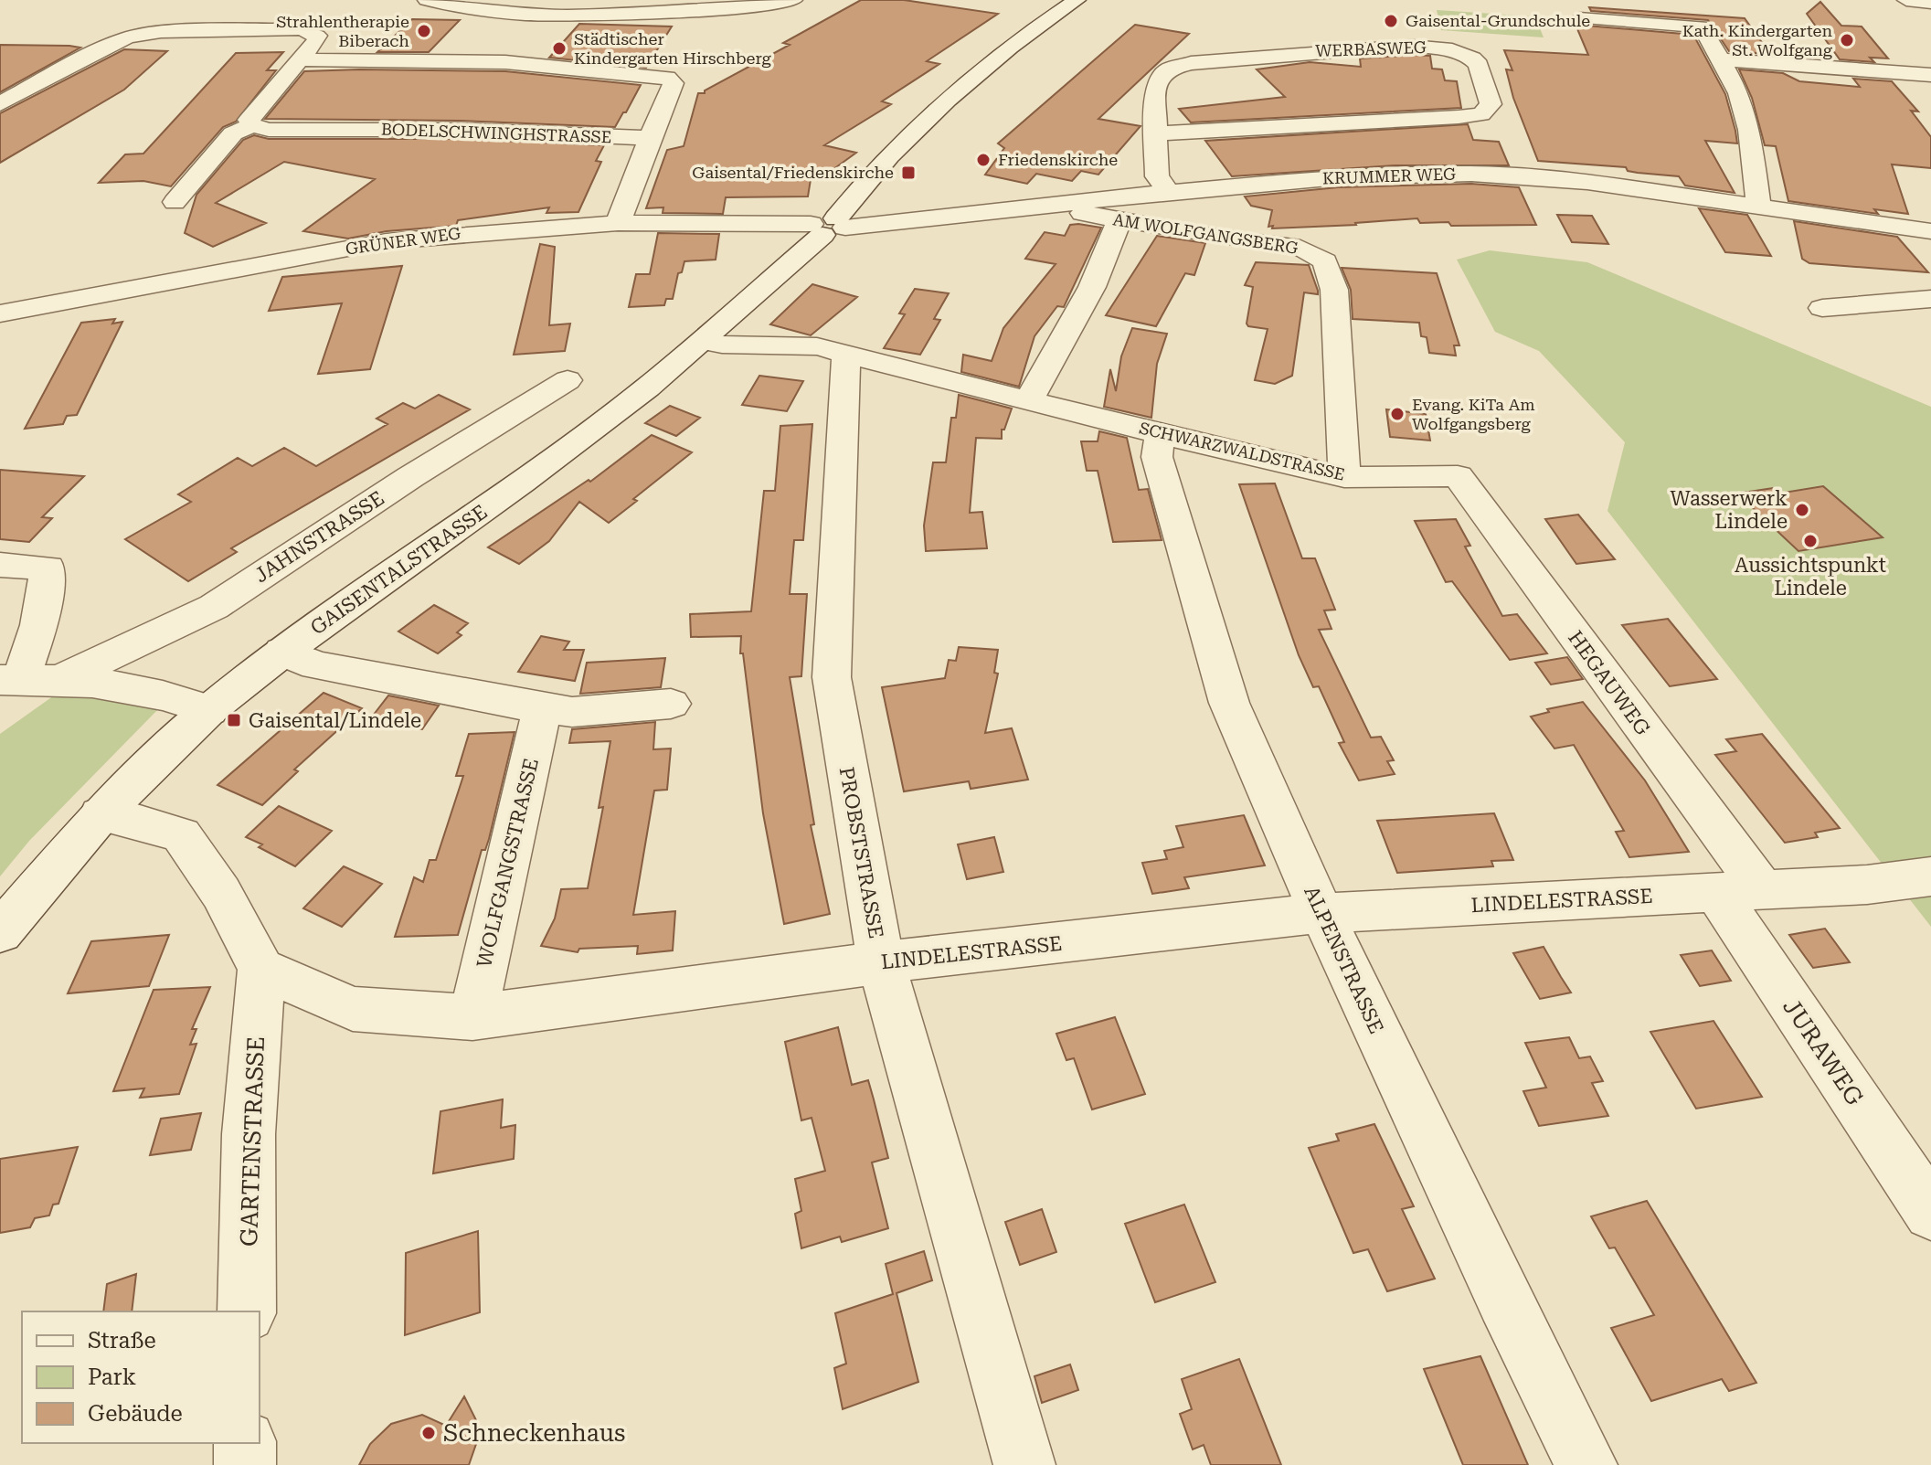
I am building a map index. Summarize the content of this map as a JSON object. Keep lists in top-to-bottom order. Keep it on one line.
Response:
{"streets":{"street":["WERBASWEG","BODELSCHWINGHSTRASSE","KRUMMER WEG","AM WOLFGANGSBERG","GRÜNER WEG","SCHWARZWALDSTRASSE","JAHNSTRASSE","GAISENTALSTRASSE","HEGAUWEG","PROBSTSTRASSE","WOLFGANGSTRASSE","LINDELESTRASSE","ALPENSTRASSE","JURAWEG","GARTENSTRASSE"]},"crossings":[["WERBASWEG","KRUMMER WEG"],["KRUMMER WEG","AM WOLFGANGSBERG"],["KRUMMER WEG","GRÜNER WEG"],["KRUMMER WEG","GAISENTALSTRASSE"],["AM WOLFGANGSBERG","SCHWARZWALDSTRASSE"],["GRÜNER WEG","GAISENTALSTRASSE"],["SCHWARZWALDSTRASSE","GAISENTALSTRASSE"],["SCHWARZWALDSTRASSE","HEGAUWEG"],["SCHWARZWALDSTRASSE","PROBSTSTRASSE"],["SCHWARZWALDSTRASSE","ALPENSTRASSE"],["JAHNSTRASSE","GAISENTALSTRASSE"],["HEGAUWEG","LINDELESTRASSE"],["HEGAUWEG","JURAWEG"],["PROBSTSTRASSE","LINDELESTRASSE"],["WOLFGANGSTRASSE","LINDELESTRASSE"],["LINDELESTRASSE","ALPENSTRASSE"],["LINDELESTRASSE","JURAWEG"],["LINDELESTRASSE","GARTENSTRASSE"]],"places":{"other":["Gaisental-Grundschule","Strahlentherapie Biberach","Kath. Kindergarten St. Wolfgang","Städtischer Kindergarten Hirschberg","Friedenskirche","Evang. KiTa Am Wolfgangsberg","Wasserwerk Lindele","Aussichtspunkt Lindele","Schneckenhaus"],"transit":["Gaisental/Friedenskirche","Gaisental/Lindele"]},"legend":["Straße","Park","Gebäude"]}
